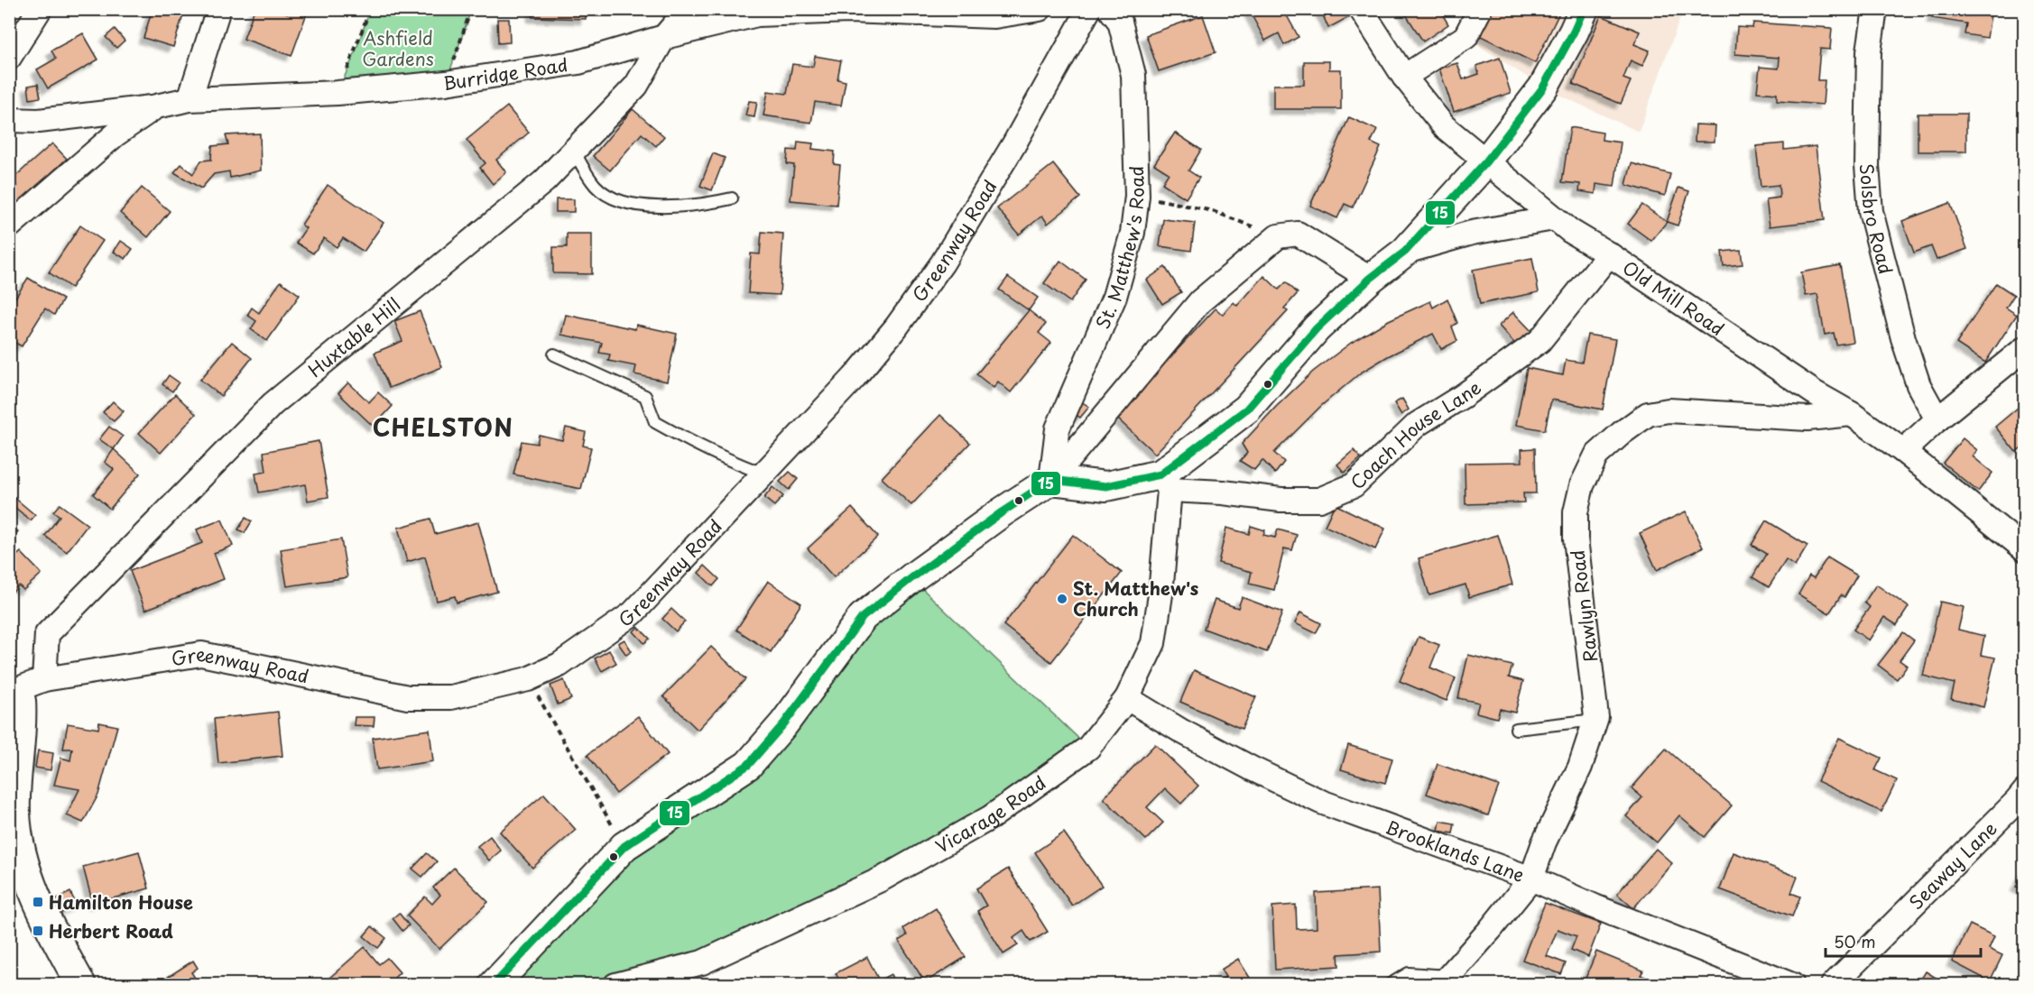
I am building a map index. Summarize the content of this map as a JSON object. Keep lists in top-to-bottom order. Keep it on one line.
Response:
{"streets":{"street":["Burridge Road","Solsbro Road","Greenway Road","St. Matthew's Road","Old Mill Road","Huxtable Hill","Coach House Lane","Rawlyn Road","Vicarage Road","Brooklands Lane","Seaway Lane"]},"crossings":[["Burridge Road","Huxtable Hill"],["Greenway Road","Huxtable Hill"],["Old Mill Road","Coach House Lane"],["Old Mill Road","Rawlyn Road"],["Coach House Lane","Vicarage Road"],["Rawlyn Road","Brooklands Lane"],["Vicarage Road","Brooklands Lane"]],"districts":["CHELSTON"],"parks":["Ashfield Gardens"],"places":{"other":["St. Matthew's Church"],"transit":["Hamilton House","Herbert Road"]},"lines":["transit line 15"],"scale_bar":"50 m"}
